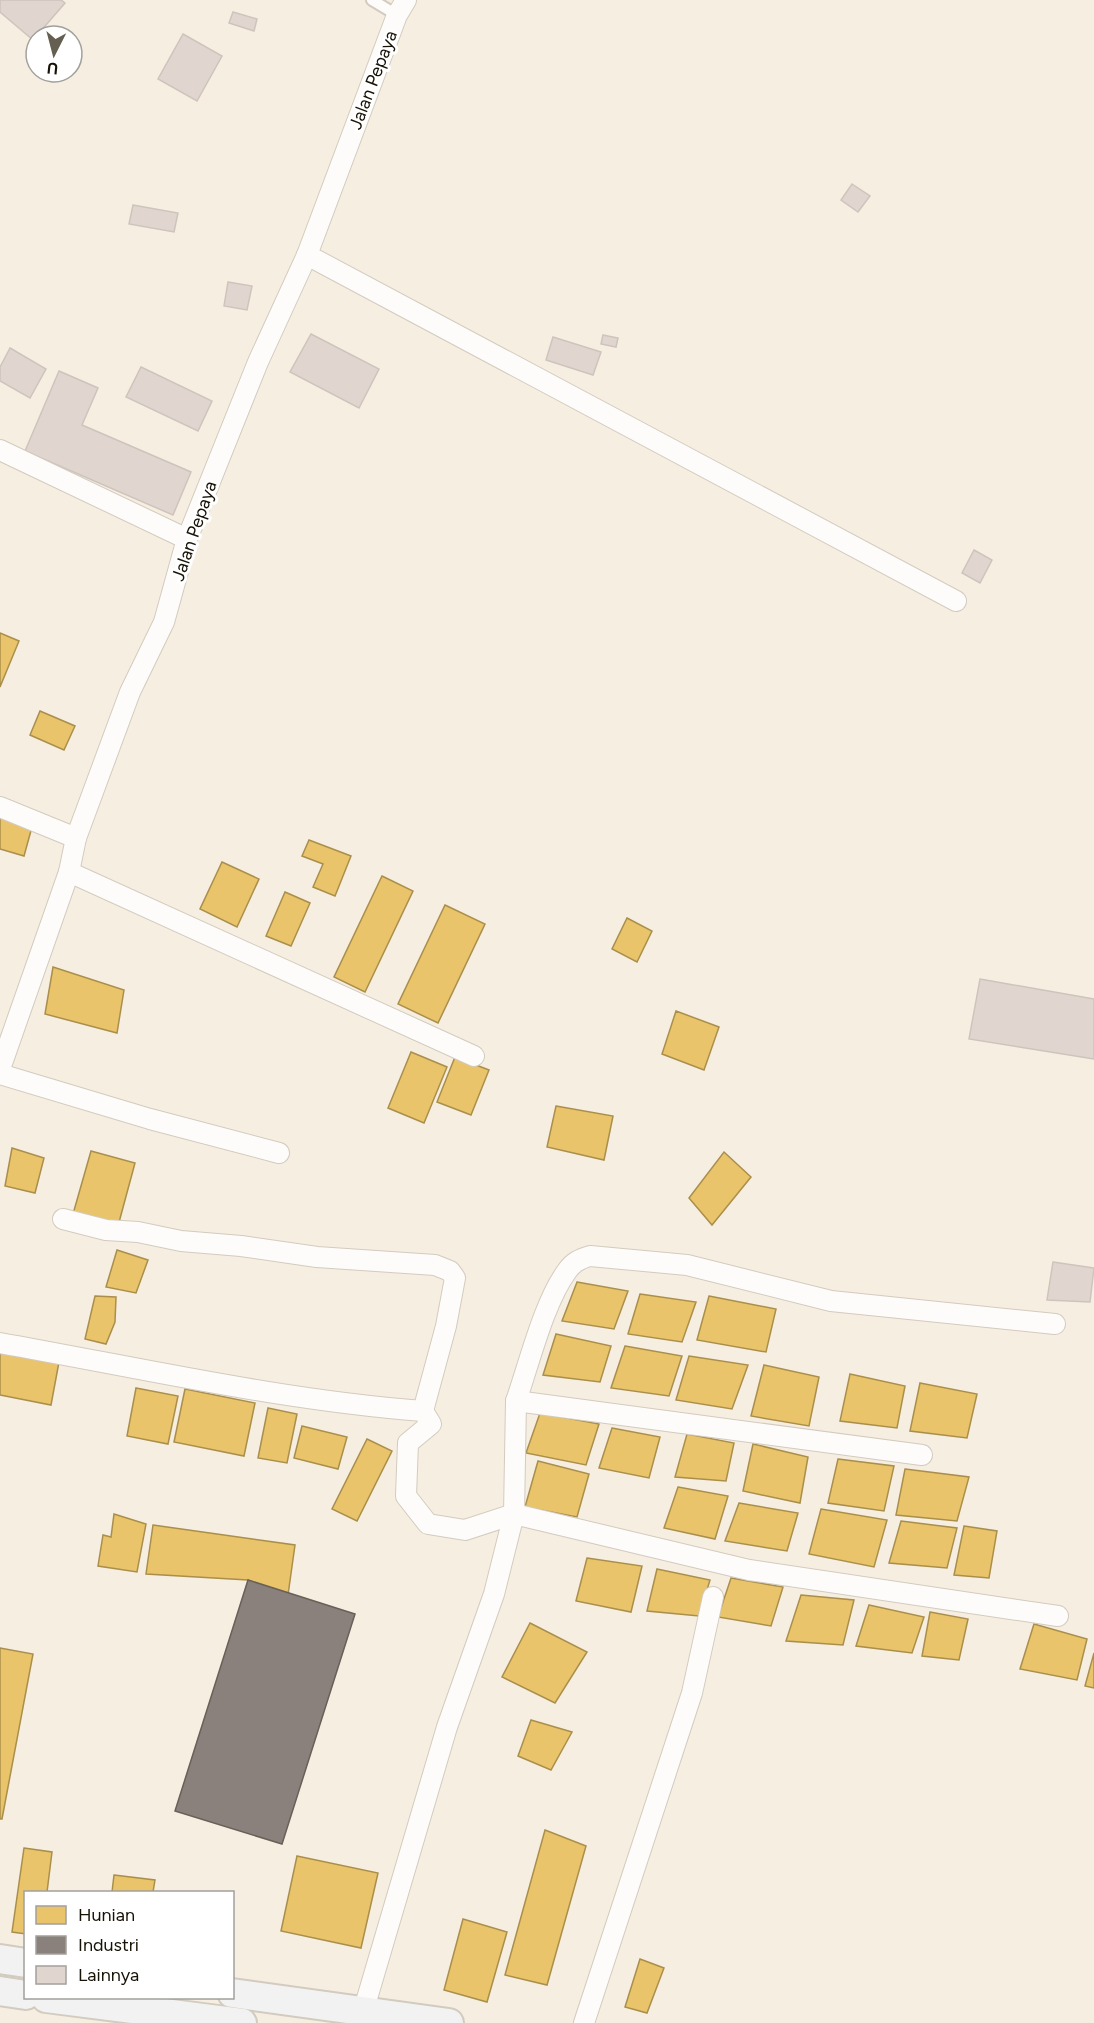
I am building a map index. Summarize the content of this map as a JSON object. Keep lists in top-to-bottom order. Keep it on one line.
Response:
{"streets":{"street":["Jalan Pepaya"]},"legend":["Hunian","Industri","Lainnya"],"north":"bottom"}
